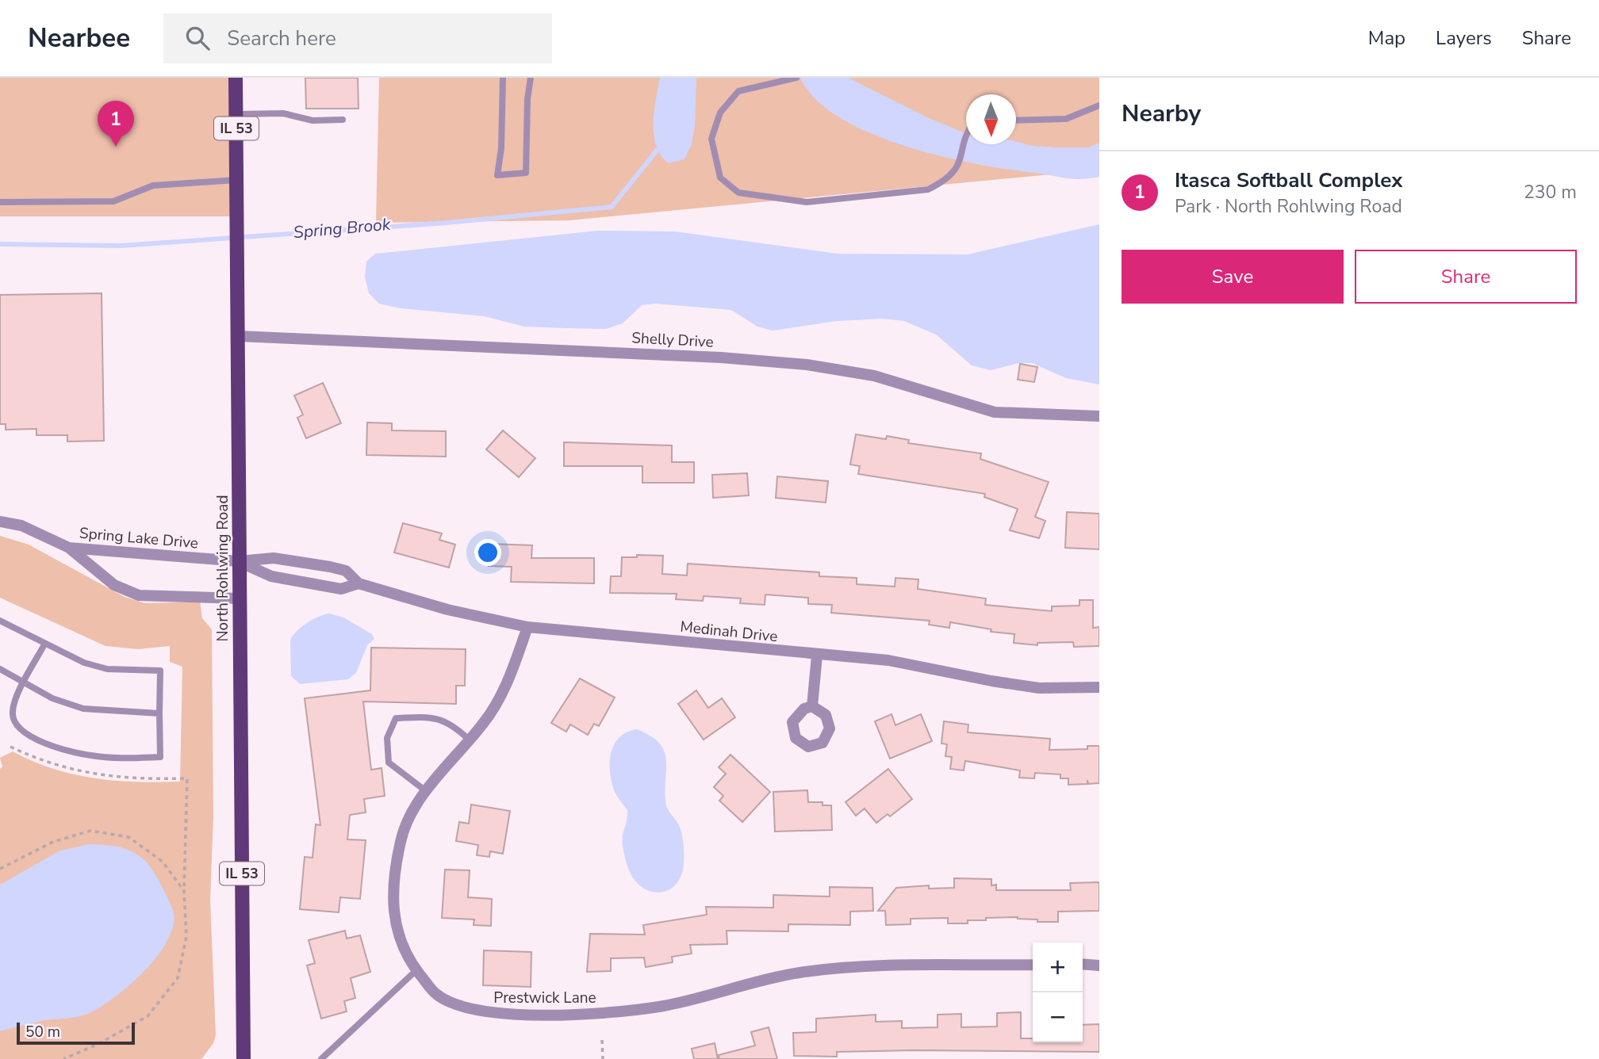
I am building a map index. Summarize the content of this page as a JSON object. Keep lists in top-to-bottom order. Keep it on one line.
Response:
{"streets":{"main road":["IL 53","North Rohlwing Road"],"street":["Shelly Drive","Spring Lake Drive","Medinah Drive","Prestwick Lane"]},"crossings":[["Shelly Drive","North Rohlwing Road"],["Spring Lake Drive","North Rohlwing Road"],["Spring Lake Drive","Medinah Drive"],["North Rohlwing Road","Medinah Drive"],["Medinah Drive","Prestwick Lane"]],"water":["Spring Brook"],"scale_bar":"50 m","north":"bottom","page":{"header":"Nearbee","search":"Search here","nav":["Map","Layers","Share"],"heading":"Nearby","pins":"1","list":[{"mark":"1","name":"Itasca Softball Complex","note":"Park · North Rohlwing Road","value":"230 m"}],"buttons":["Save","Share"],"map_buttons":["+","−"],"scale":"50 m"}}
